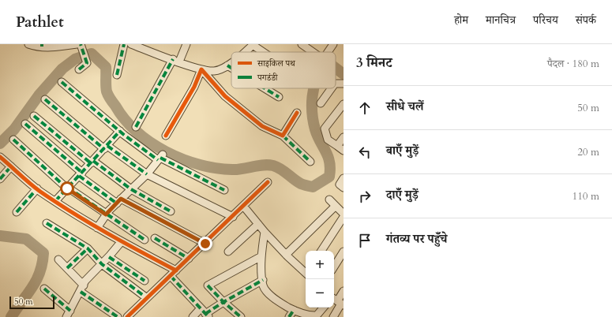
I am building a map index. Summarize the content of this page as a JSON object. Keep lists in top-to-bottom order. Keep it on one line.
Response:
{"legend":["साइकिल पथ","पगडंडी"],"scale_bar":"50 m","page":{"header":"Pathlet","nav":["होम","मानचित्र","परिचय","संपर्क"],"heading":["3 मिनट","पैदल · 180 m"],"list":[["सीधे चलें","50 m"],["बाएँ मुड़ें","20 m"],["दाएँ मुड़ें","110 m"],"गंतव्य पर पहुँचे"],"map_buttons":["+","−"],"scale":"50 m"}}
